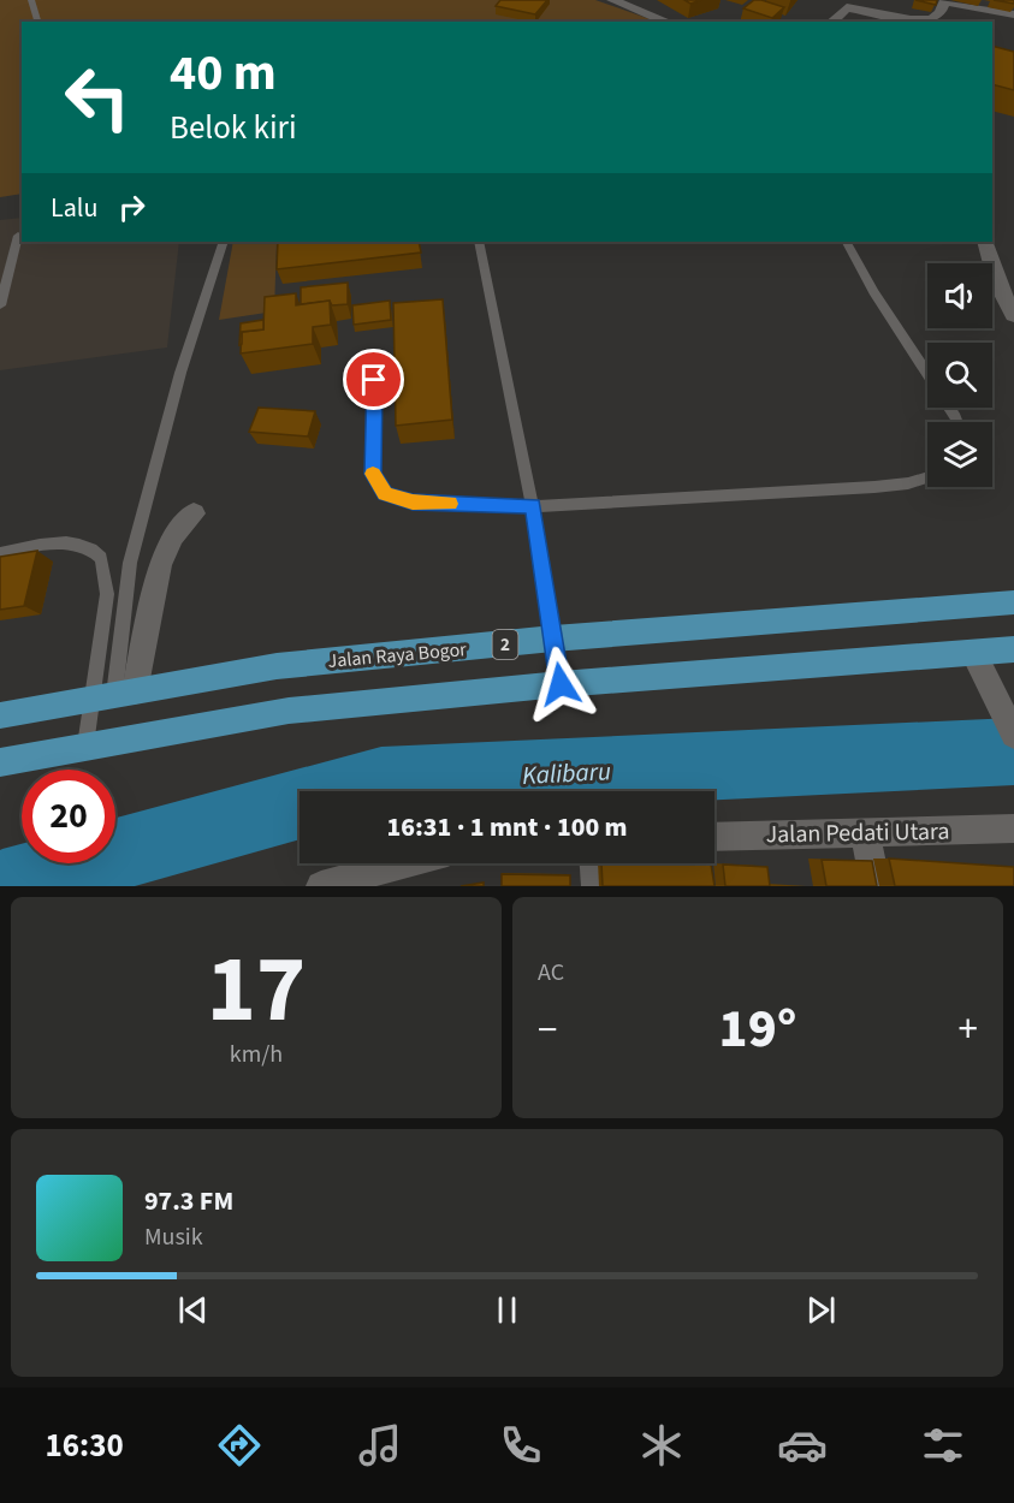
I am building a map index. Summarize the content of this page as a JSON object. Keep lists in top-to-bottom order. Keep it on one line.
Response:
{"streets":{"highway":["2","Jalan Raya Bogor"],"street":["Jalan Pedati Utara"]},"water":["Kalibaru"],"page":{"turn":["40 m","Belok kiri"],"then":"Lalu","limit":"20","trip":"16:31 · 1 mnt · 100 m","tile":[["17","km/h"],"AC"],"heat":["−","19°","+"],"song":["97.3 FM","Musik"],"tabs":"16:30"}}
